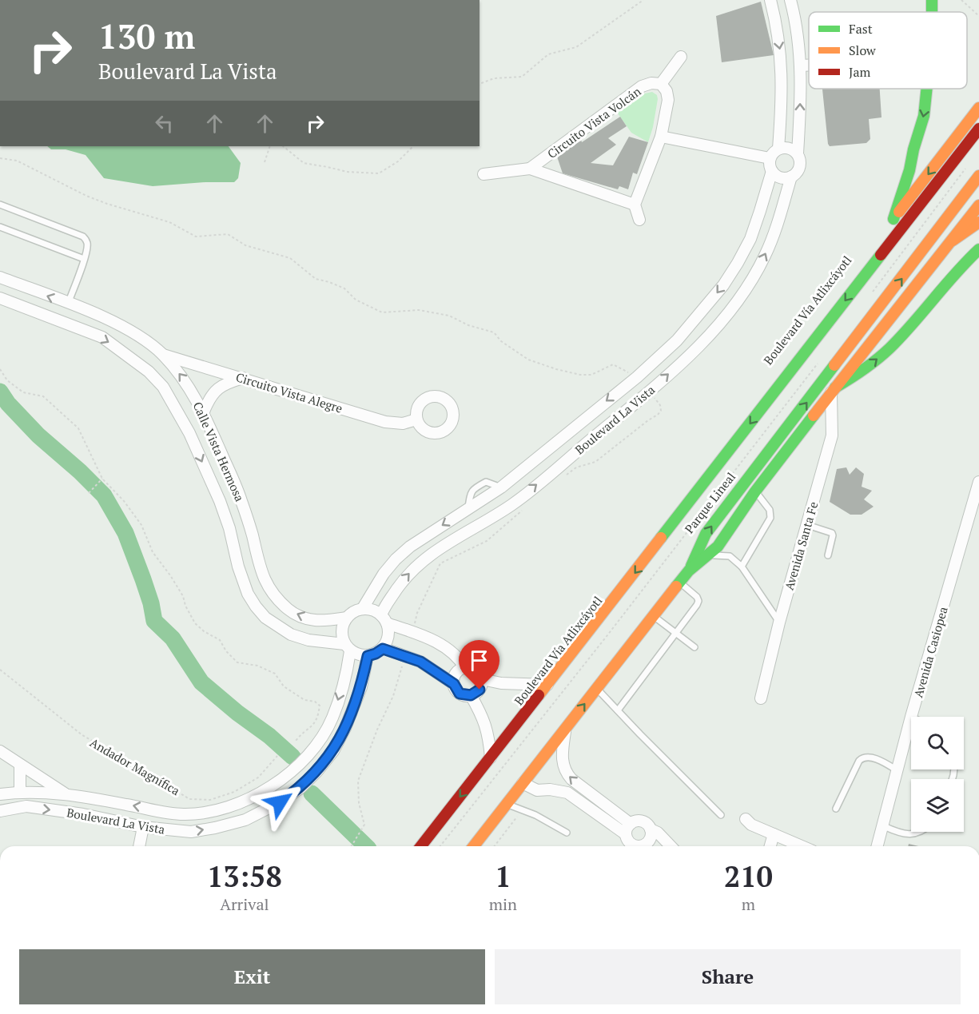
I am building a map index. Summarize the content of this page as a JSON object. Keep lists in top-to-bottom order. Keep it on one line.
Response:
{"streets":{"main road":["Boulevard Vía Atlixcáyotl"],"street":["Circuito Vista Volcán","Circuito Vista Alegre","Boulevard La Vista","Calle Vista Hermosa","Avenida Santa Fe","Avenida Casiopea"],"path":["Parque Lineal","Andador Magnífica"]},"crossings":[["Circuito Vista Alegre","Calle Vista Hermosa"],["Boulevard La Vista","Calle Vista Hermosa"]],"legend":["Fast","Slow","Jam"],"page":{"turn":["130 m","Boulevard La Vista"],"eta":["13:58","Arrival","1","min","210","m"],"buttons":["Exit","Share"]}}
